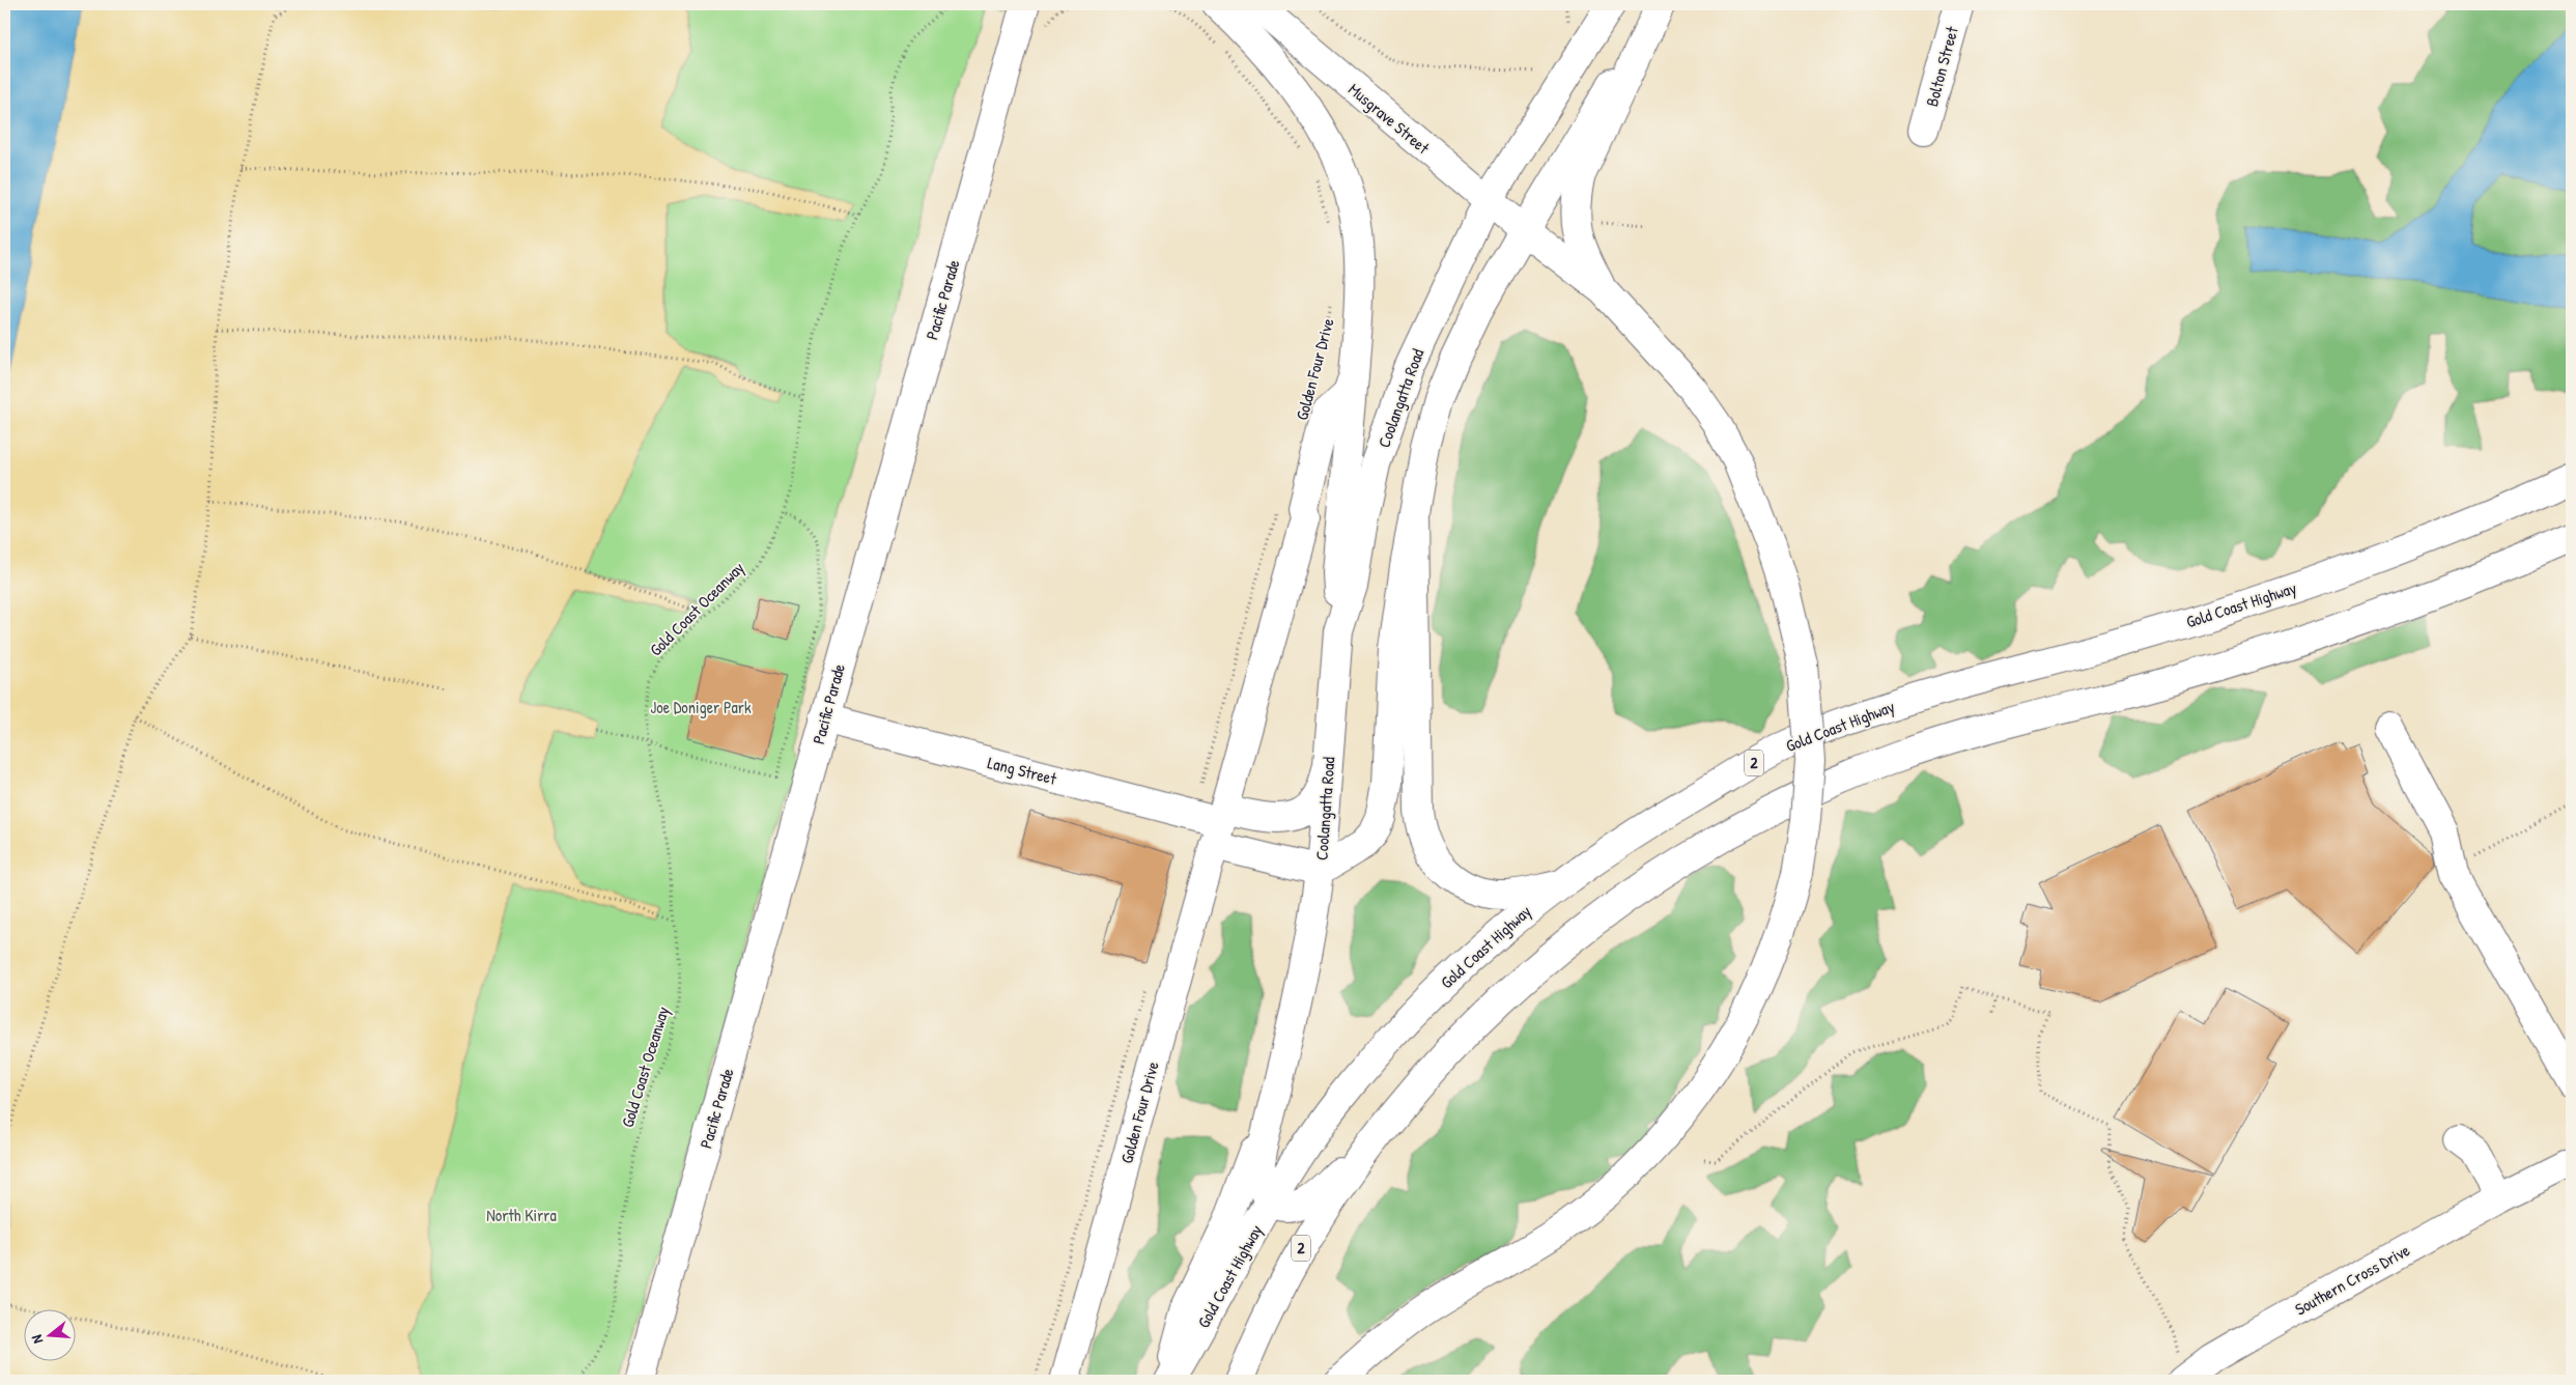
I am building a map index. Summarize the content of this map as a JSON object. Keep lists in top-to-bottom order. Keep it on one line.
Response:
{"streets":{"main road":["Bolton Street","Musgrave Street","Pacific Parade","Golden Four Drive","Coolangatta Road","Gold Coast Highway","2","Lang Street","Southern Cross Drive"],"path":["Gold Coast Oceanway"]},"crossings":[["Musgrave Street","Coolangatta Road"],["Pacific Parade","Lang Street"],["Golden Four Drive","Coolangatta Road"],["Golden Four Drive","Lang Street"]],"parks":["Joe Doniger Park","North Kirra"],"north":"left"}
